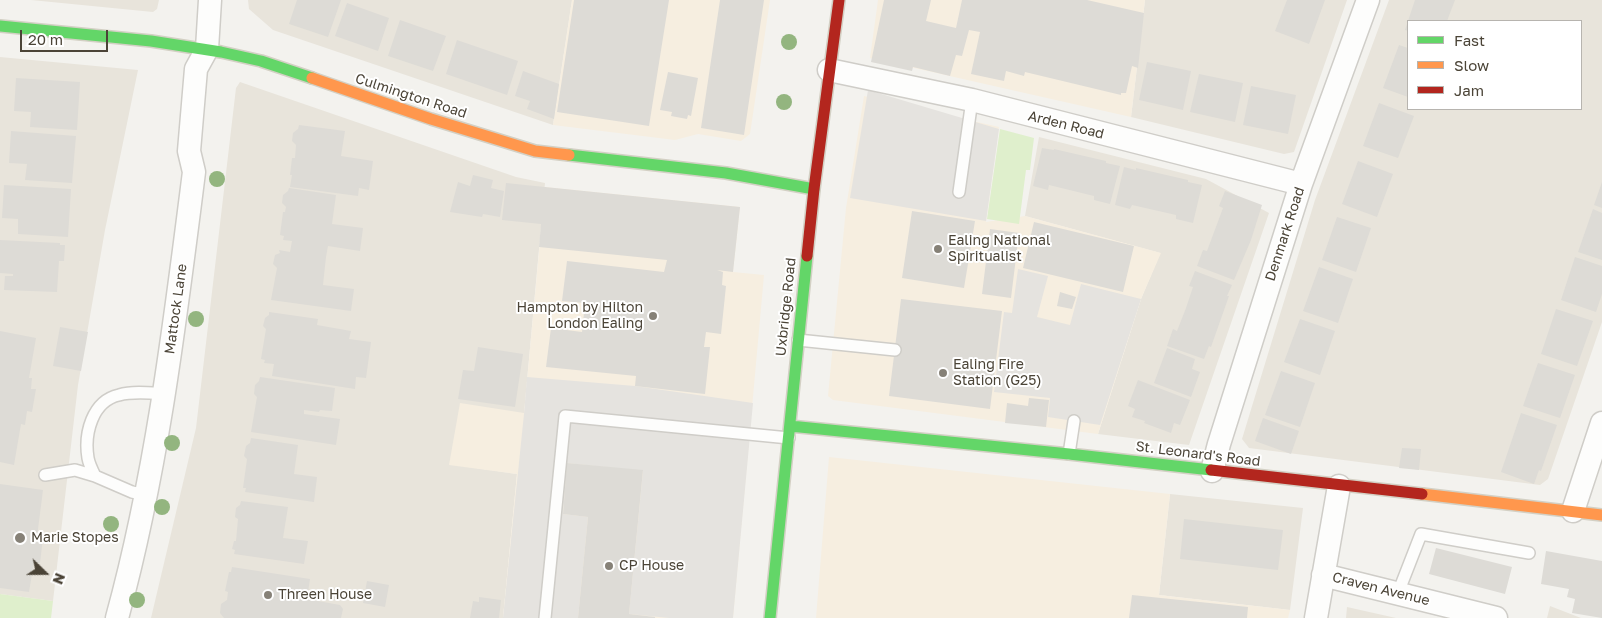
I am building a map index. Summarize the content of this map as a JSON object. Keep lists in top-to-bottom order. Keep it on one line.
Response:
{"streets":{"street":["Culmington Road","Arden Road","Denmark Road","Uxbridge Road","Mattock Lane","St. Leonard's Road","Craven Avenue"]},"crossings":[["Culmington Road","Uxbridge Road"],["Culmington Road","Mattock Lane"],["Arden Road","Denmark Road"],["Arden Road","Uxbridge Road"],["Denmark Road","St. Leonard's Road"],["Uxbridge Road","St. Leonard's Road"]],"places":["Ealing National Spiritualist","Hampton by Hilton London Ealing","Ealing Fire Station (G25)","Marie Stopes","CP House","Threen House"],"legend":["Fast","Slow","Jam"],"scale_bar":"20 m","north":"right"}
